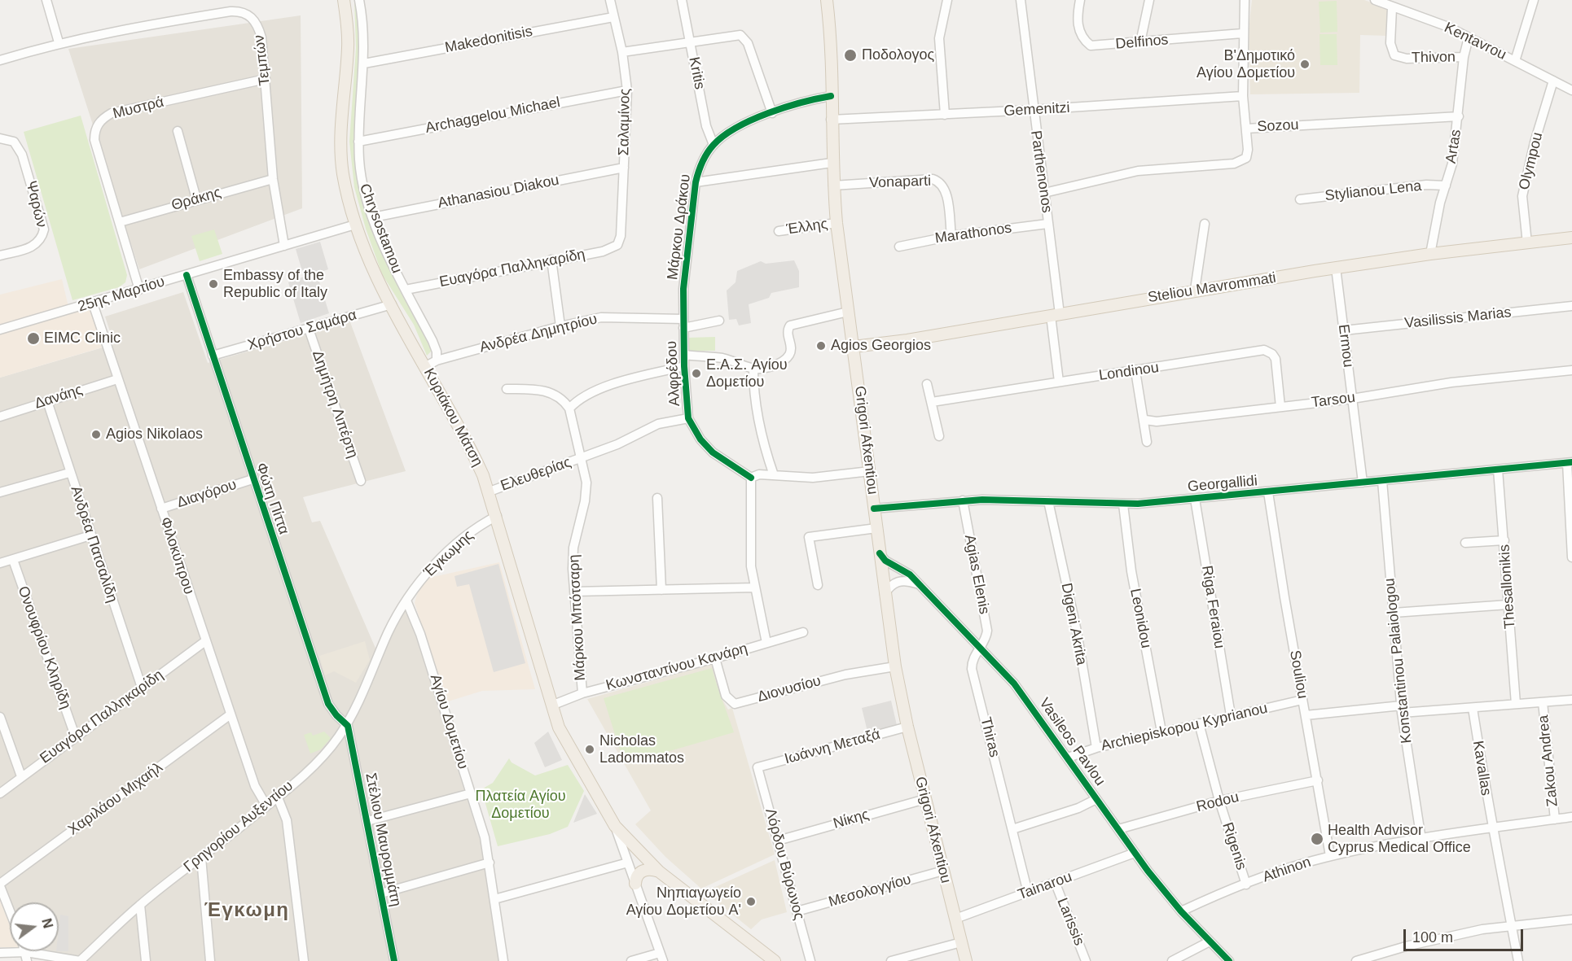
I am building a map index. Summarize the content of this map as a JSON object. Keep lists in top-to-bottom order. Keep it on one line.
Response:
{"streets":{"main road":["Steliou Mavrommati","Κυριάκου Μάτση","Grigori Afxentiou"],"street":["Makedonitisis","Kentavrou","Delfinos","Thivon","Τεμπών","Kritis","Μυστρά","Gemenitzi","Archaggelou Michael","Σαλαμίνος","Sozou","Artas","Olympou","Parthenonos","Vonaparti","Stylianou Lena","Athanasiou Diakou","Θράκης","Ψαρών","Μάρκου Δράκου","Έλλης","Chrysostamou","Marathonos","Ευαγόρα Παλληκαρίδη","25ης Μαρτίου","Vasilissis Marias","Χρήστου Σαμάρα","Ανδρέα Δημητρίου","Ermou","Londinou","Αλφρέδου","Δανάης","Tarsou","Δημήτρη Λιπέρτη","Ελευθερίας","Georgallidi","Διαγόρου","Φώτη Πίττα","Ανδρέα Πατσαλίδη","Έγκωμης","Φιλοκύπρου","Agias Elenis","Thesallonikis","Riga Feraiou","Μάρκου Μπότσαρη","Leonidou","Digeni Akrita","Ονουφρίου Κληρίδη","Konstantinou Palaiologou","Κωνσταντίνου Κανάρη","Souliou","Διονυσίου","Αγίου Δομετίου","Archiepiskopou Kyprianou","Thiras","Vasileos Pavlou","Ιωάννη Μεταξά","Zakou Andrea","Kavallas","Χαριλάου Μιχαήλ","Rodou","Νίκης","Γρηγορίου Αυξεντίου","Στέλιου Μαυρομμάτη","Rigenis","Λόρδου Βύρωνος","Athinon","Tainarou","Μεσολογγίου","Larissis"]},"crossings":[["Makedonitisis","Σαλαμίνος"],["Makedonitisis","Chrysostamou"],["Kentavrou","Thivon"],["Kentavrou","Artas"],["Kentavrou","Olympou"],["Thivon","Artas"],["Τεμπών","Μυστρά"],["Τεμπών","Θράκης"],["Τεμπών","25ης Μαρτίου"],["Kritis","Μάρκου Δράκου"],["Μυστρά","Θράκης"],["Μυστρά","25ης Μαρτίου"],["Gemenitzi","Parthenonos"],["Gemenitzi","Grigori Afxentiou"],["Archaggelou Michael","Σαλαμίνος"],["Archaggelou Michael","Chrysostamou"],["Σαλαμίνος","Athanasiou Diakou"],["Σαλαμίνος","Ευαγόρα Παλληκαρίδη"],["Sozou","Artas"],["Sozou","Parthenonos"],["Artas","Stylianou Lena"],["Artas","Steliou Mavrommati"],["Olympou","Steliou Mavrommati"],["Parthenonos","Marathonos"],["Parthenonos","Steliou Mavrommati"],["Parthenonos","Londinou"],["Vonaparti","Marathonos"],["Vonaparti","Grigori Afxentiou"],["Athanasiou Diakou","Chrysostamou"],["Μάρκου Δράκου","Ανδρέα Δημητρίου"],["Μάρκου Δράκου","Αλφρέδου"],["Μάρκου Δράκου","Grigori Afxentiou"],["Έλλης","Grigori Afxentiou"],["Chrysostamou","Ευαγόρα Παλληκαρίδη"],["Chrysostamou","Ανδρέα Δημητρίου"],["Ευαγόρα Παλληκαρίδη","Ανδρέα Πατσαλίδη"],["Ευαγόρα Παλληκαρίδη","Φιλοκύπρου"],["Ευαγόρα Παλληκαρίδη","Ονουφρίου Κληρίδη"],["Steliou Mavrommati","Ermou"],["Steliou Mavrommati","Grigori Afxentiou"],["25ης Μαρτίου","Κυριάκου Μάτση"],["25ης Μαρτίου","Φώτη Πίττα"],["25ης Μαρτίου","Φιλοκύπρου"],["Vasilissis Marias","Ermou"],["Χρήστου Σαμάρα","Δημήτρη Λιπέρτη"],["Χρήστου Σαμάρα","Κυριάκου Μάτση"],["Χρήστου Σαμάρα","Φώτη Πίττα"],["Ανδρέα Δημητρίου","Αλφρέδου"],["Ανδρέα Δημητρίου","Κυριάκου Μάτση"],["Ermou","Tarsou"],["Ermou","Georgallidi"],["Londinou","Tarsou"],["Αλφρέδου","Ελευθερίας"],["Δανάης","Ανδρέα Πατσαλίδη"],["Δανάης","Φιλοκύπρου"],["Κυριάκου Μάτση","Ελευθερίας"],["Κυριάκου Μάτση","Έγκωμης"],["Κυριάκου Μάτση","Κωνσταντίνου Κανάρη"],["Grigori Afxentiou","Georgallidi"],["Grigori Afxentiou","Διονυσίου"],["Grigori Afxentiou","Vasileos Pavlou"],["Grigori Afxentiou","Ιωάννη Μεταξά"],["Grigori Afxentiou","Νίκης"],["Grigori Afxentiou","Tainarou"],["Grigori Afxentiou","Μεσολογγίου"],["Ελευθερίας","Μάρκου Μπότσαρη"],["Georgallidi","Agias Elenis"],["Georgallidi","Thesallonikis"],["Georgallidi","Riga Feraiou"],["Georgallidi","Leonidou"],["Georgallidi","Digeni Akrita"],["Georgallidi","Konstantinou Palaiologou"],["Georgallidi","Souliou"],["Διαγόρου","Φώτη Πίττα"],["Διαγόρου","Φιλοκύπρου"],["Φώτη Πίττα","Γρηγορίου Αυξεντίου"],["Φώτη Πίττα","Στέλιου Μαυρομμάτη"],["Έγκωμης","Αγίου Δομετίου"],["Έγκωμης","Γρηγορίου Αυξεντίου"],["Φιλοκύπρου","Χαριλάου Μιχαήλ"],["Φιλοκύπρου","Γρηγορίου Αυξεντίου"],["Agias Elenis","Thiras"],["Agias Elenis","Vasileos Pavlou"],["Riga Feraiou","Archiepiskopou Kyprianou"],["Μάρκου Μπότσαρη","Κωνσταντίνου Κανάρη"],["Leonidou","Archiepiskopou Kyprianou"],["Digeni Akrita","Archiepiskopou Kyprianou"],["Konstantinou Palaiologou","Athinon"],["Κωνσταντίνου Κανάρη","Διονυσίου"],["Souliou","Archiepiskopou Kyprianou"],["Souliou","Rodou"],["Souliou","Athinon"],["Αγίου Δομετίου","Γρηγορίου Αυξεντίου"],["Archiepiskopou Kyprianou","Vasileos Pavlou"],["Archiepiskopou Kyprianou","Rigenis"],["Thiras","Vasileos Pavlou"],["Thiras","Tainarou"],["Vasileos Pavlou","Rodou"],["Vasileos Pavlou","Athinon"],["Vasileos Pavlou","Tainarou"],["Ιωάννη Μεταξά","Λόρδου Βύρωνος"],["Zakou Andrea","Athinon"],["Kavallas","Athinon"],["Rodou","Rigenis"],["Νίκης","Λόρδου Βύρωνος"],["Γρηγορίου Αυξεντίου","Στέλιου Μαυρομμάτη"],["Rigenis","Athinon"],["Λόρδου Βύρωνος","Μεσολογγίου"],["Tainarou","Larissis"]],"districts":["Έγκωμη"],"parks":["Πλατεία Αγίου Δομετίου"],"places":["Ποδολογος","Β'Δημοτικό Αγίου Δομετίου","Embassy of the Republic of Italy","EIMC Clinic","Agios Georgios","Ε.Α.Σ. Αγίου Δομετίου","Agios Nikolaos","Nicholas Ladommatos","Health Advisor Cyprus Medical Office","Νηπιαγωγείο Αγίου Δομετίου Αʹ"],"scale_bar":"100 m","north":"right"}
